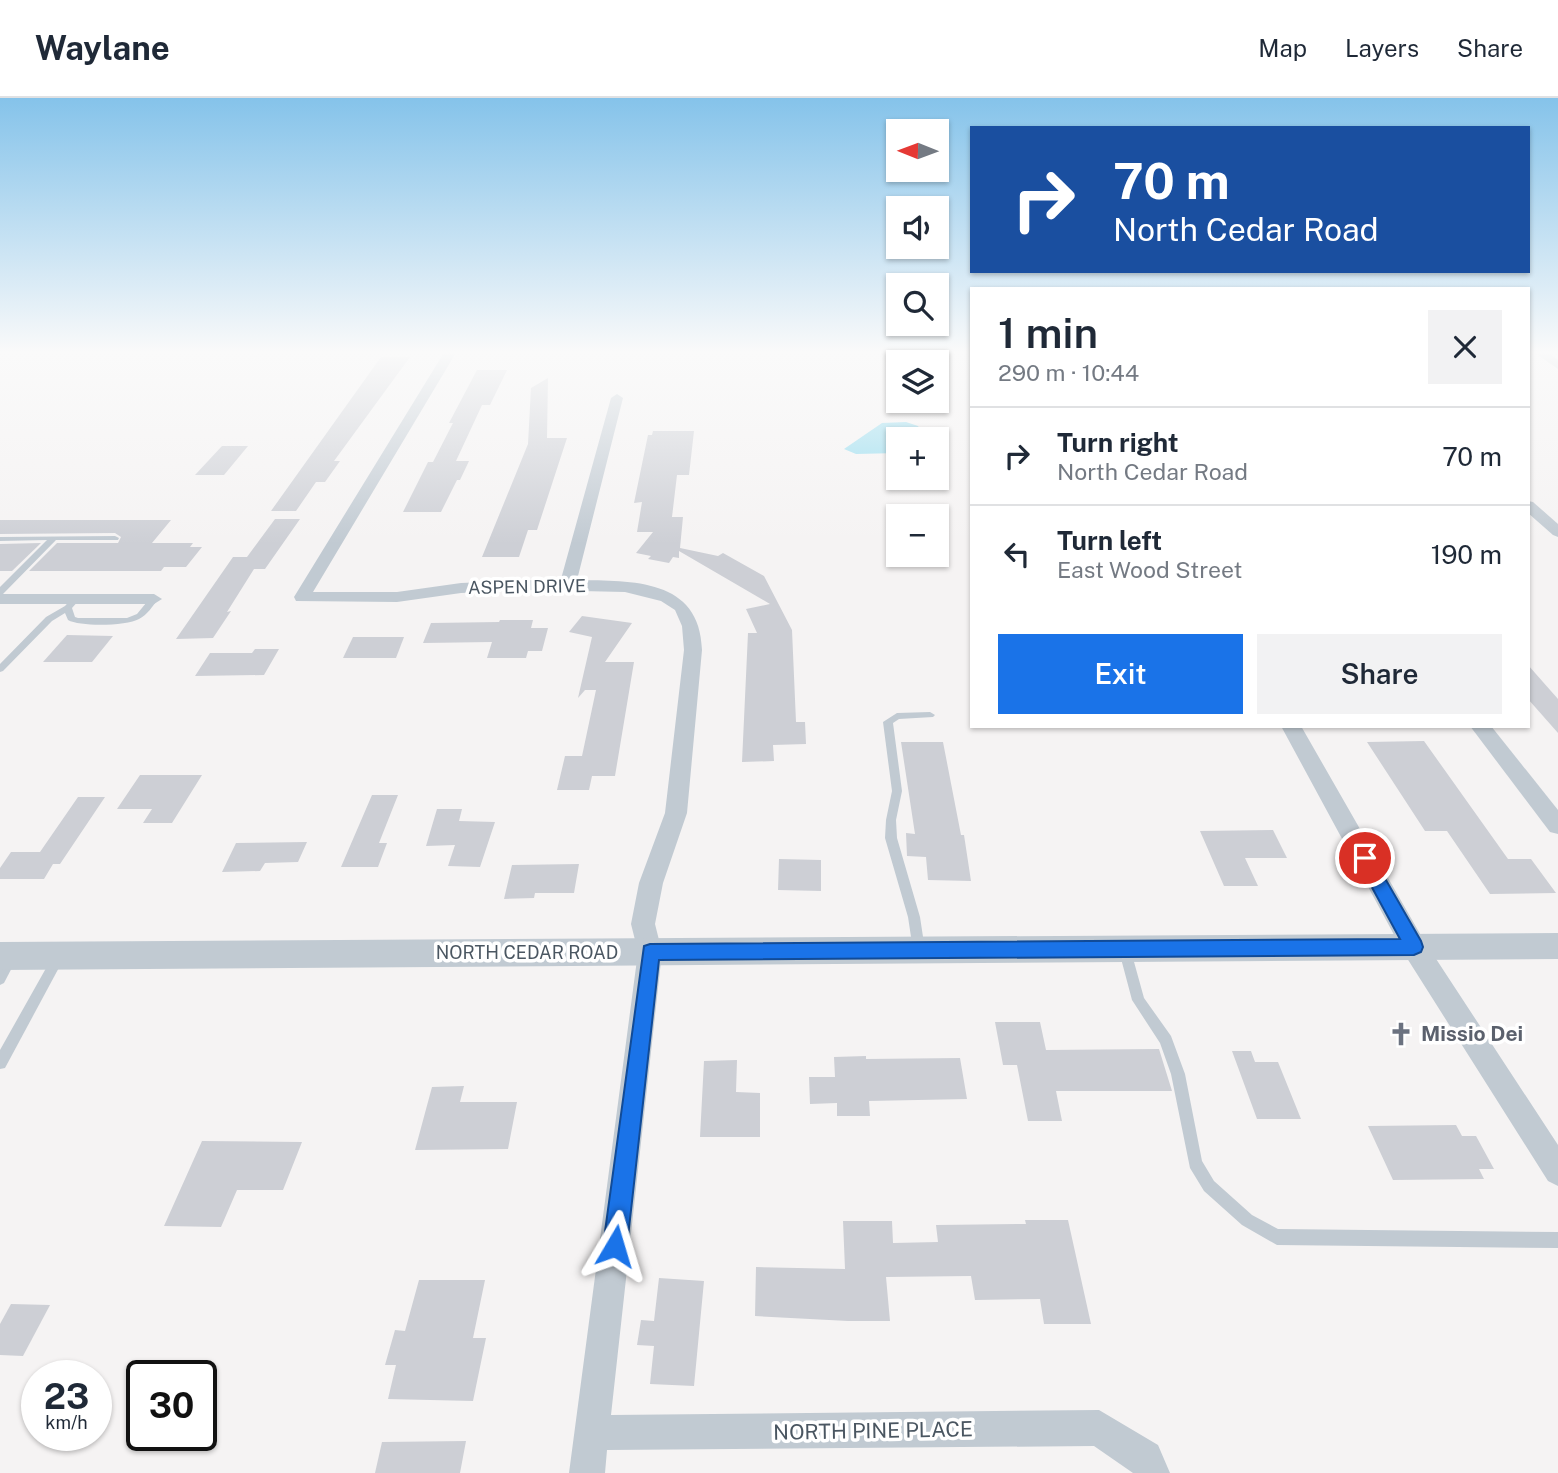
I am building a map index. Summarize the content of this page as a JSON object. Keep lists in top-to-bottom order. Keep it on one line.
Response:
{"streets":{"street":["ASPEN DRIVE","NORTH CEDAR ROAD","NORTH PINE PLACE"]},"crossings":[["ASPEN DRIVE","NORTH CEDAR ROAD"],["ASPEN DRIVE","NORTH PINE PLACE"]],"places":{"church":["Missio Dei"]},"north":"left","page":{"header":"Waylane","nav":["Map","Layers","Share"],"map_buttons":["+","−"],"turn":["70 m","North Cedar Road"],"heading":["1 min","290 m · 10:44"],"list":[{"name":"Turn right","note":"North Cedar Road","value":"70 m"},{"name":"Turn left","note":"East Wood Street","value":"190 m"}],"buttons":["Exit","Share"],"speed":"23 km/h","limit":"30"}}
